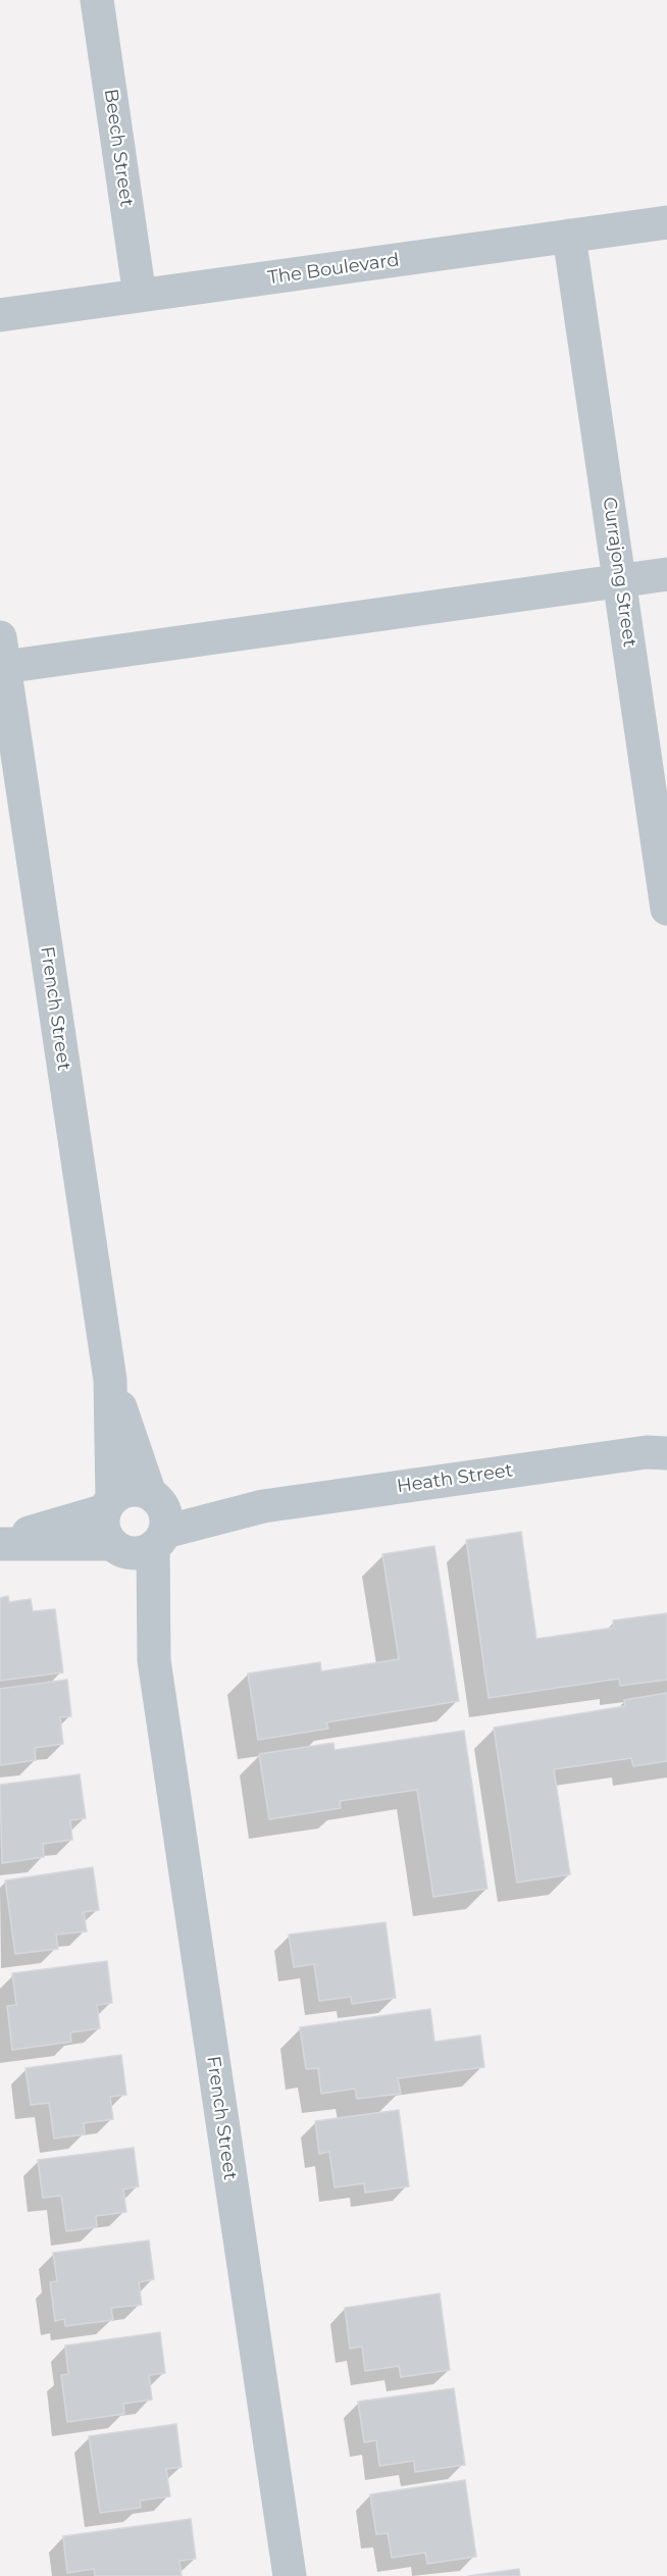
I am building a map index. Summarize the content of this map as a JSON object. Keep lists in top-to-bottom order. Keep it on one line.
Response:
{"streets":{"street":["Beech Street","The Boulevard","Currajong Street","French Street","Heath Street"]},"crossings":[["Beech Street","The Boulevard"],["The Boulevard","Currajong Street"],["French Street","Heath Street"]]}
